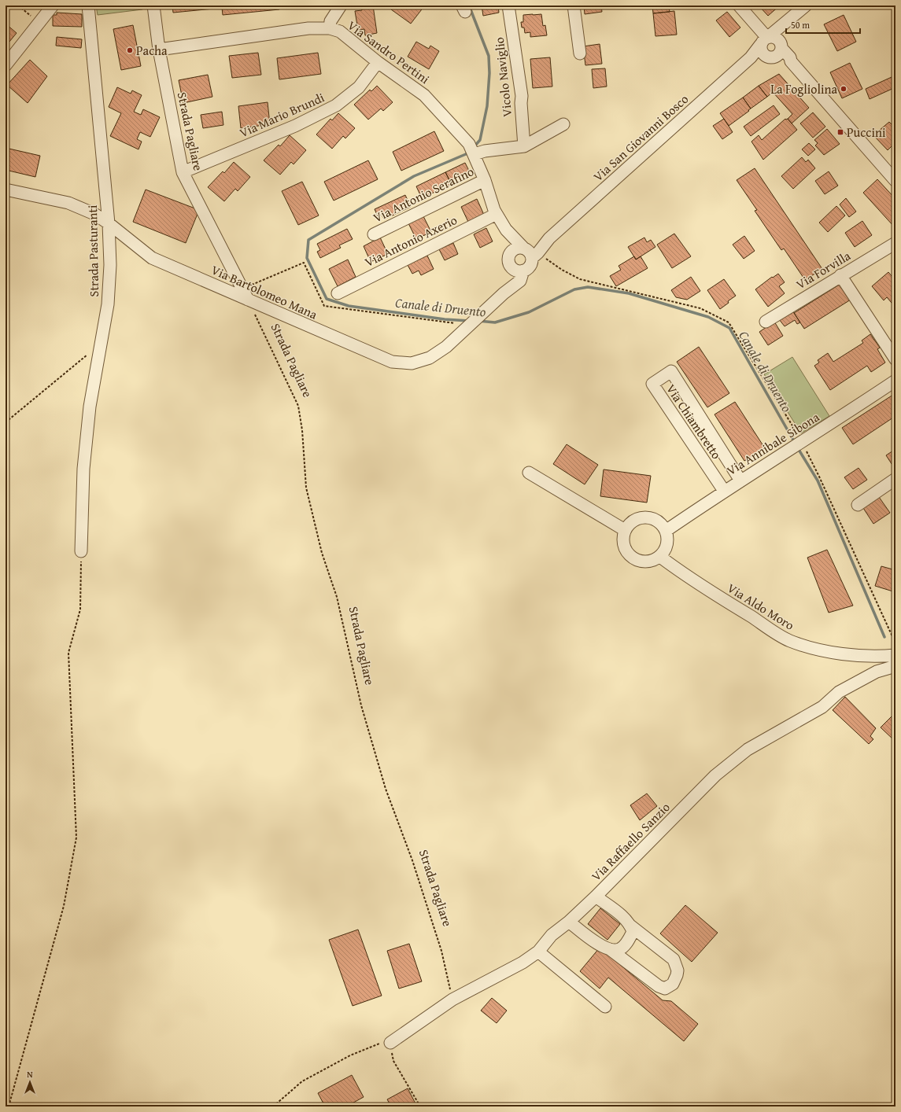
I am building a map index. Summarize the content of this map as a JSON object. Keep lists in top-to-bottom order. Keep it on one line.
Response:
{"streets":{"street":["Via Sandro Pertini","Vicolo Naviglio","Via Mario Brundi","Strada Pagliare","Via San Giovanni Bosco","Via Antonio Serafino","Via Antonio Axerio","Strada Pasturanti","Via Forvilla","Via Bartolomeo Mana","Via Chiambretto","Via Annibale Sibona","Via Aldo Moro","Via Raffaello Sanzio"]},"crossings":[["Via Sandro Pertini","Via Mario Brundi"],["Via Sandro Pertini","Strada Pagliare"],["Via Sandro Pertini","Via San Giovanni Bosco"],["Via Sandro Pertini","Via Antonio Serafino"],["Via Sandro Pertini","Via Antonio Axerio"],["Via Sandro Pertini","Via Bartolomeo Mana"],["Via Mario Brundi","Strada Pagliare"],["Strada Pagliare","Via Bartolomeo Mana"],["Strada Pagliare","Via Raffaello Sanzio"],["Via San Giovanni Bosco","Via Bartolomeo Mana"],["Strada Pasturanti","Via Bartolomeo Mana"],["Via Chiambretto","Via Annibale Sibona"],["Via Annibale Sibona","Via Aldo Moro"]],"water":["Canale di Druento"],"places":{"other":["Pacha","La Fogliolina"],"transit":["Puccini"]},"scale_bar":"50 m","north":"top"}
